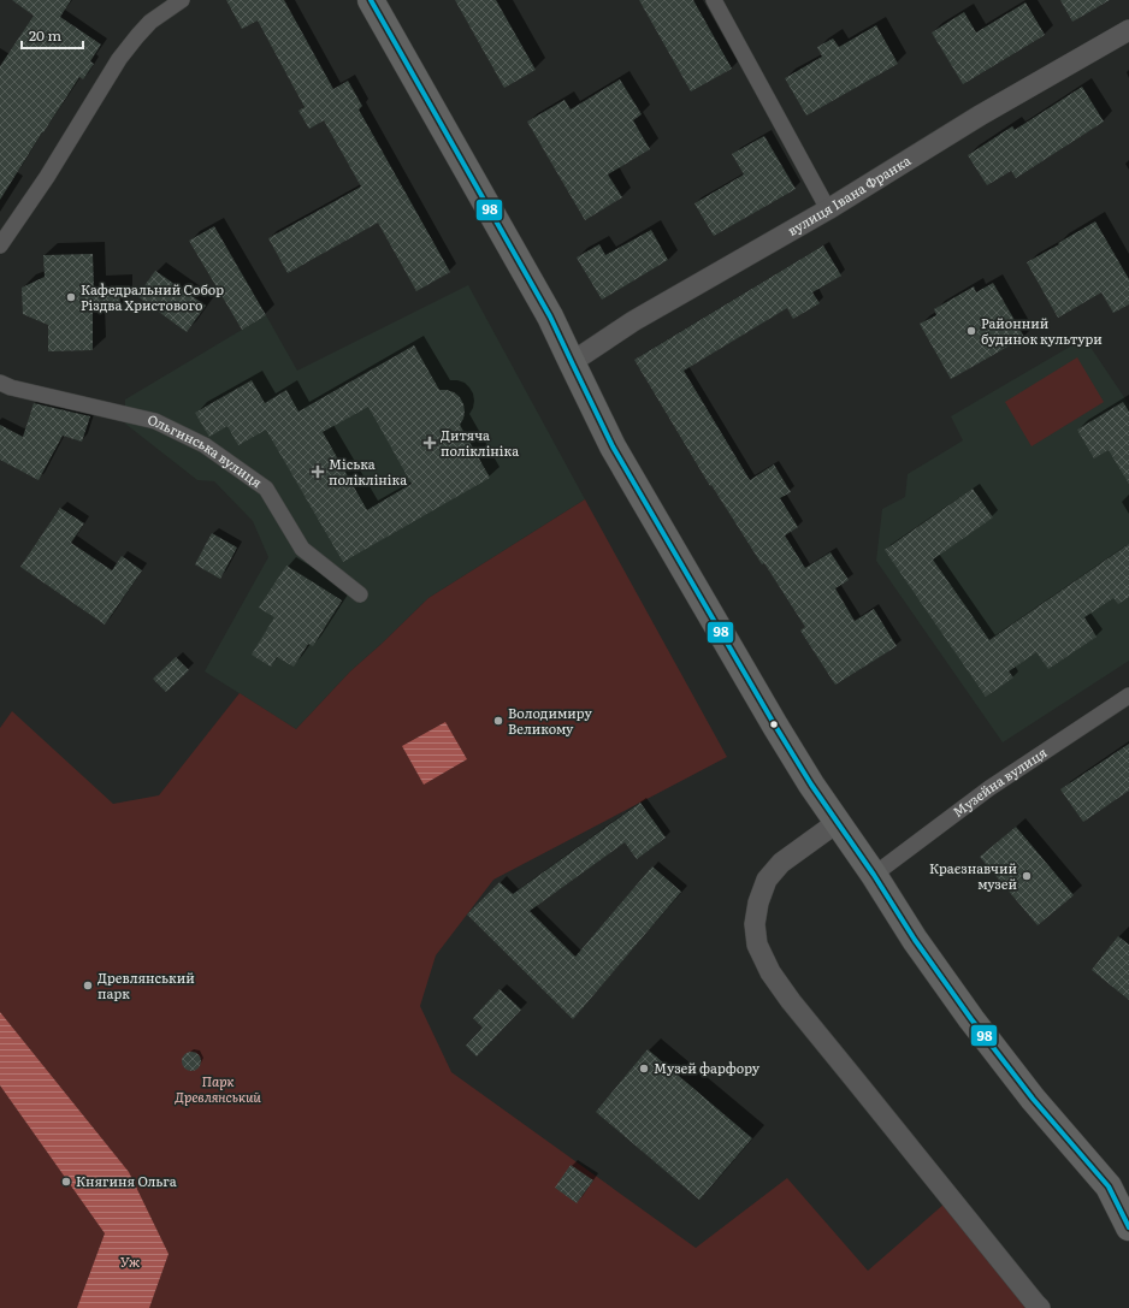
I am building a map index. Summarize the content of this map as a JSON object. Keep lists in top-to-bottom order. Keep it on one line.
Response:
{"streets":{"street":["вулиця Івана Франка","Ольгинська вулиця","Музейна вулиця"]},"water":["Уж"],"parks":["Парк Древлянський"],"places":{"other":["Кафедральний Собор Різдва Христового","Районний будинок культури","Володимиру Великому","Краєзнавчий музей","Древлянський парк","Музей фарфору","Княгиня Ольга"],"health":["Дитяча поліклініка","Міська поліклініка"]},"lines":["transit line 98"],"scale_bar":"20 m"}
